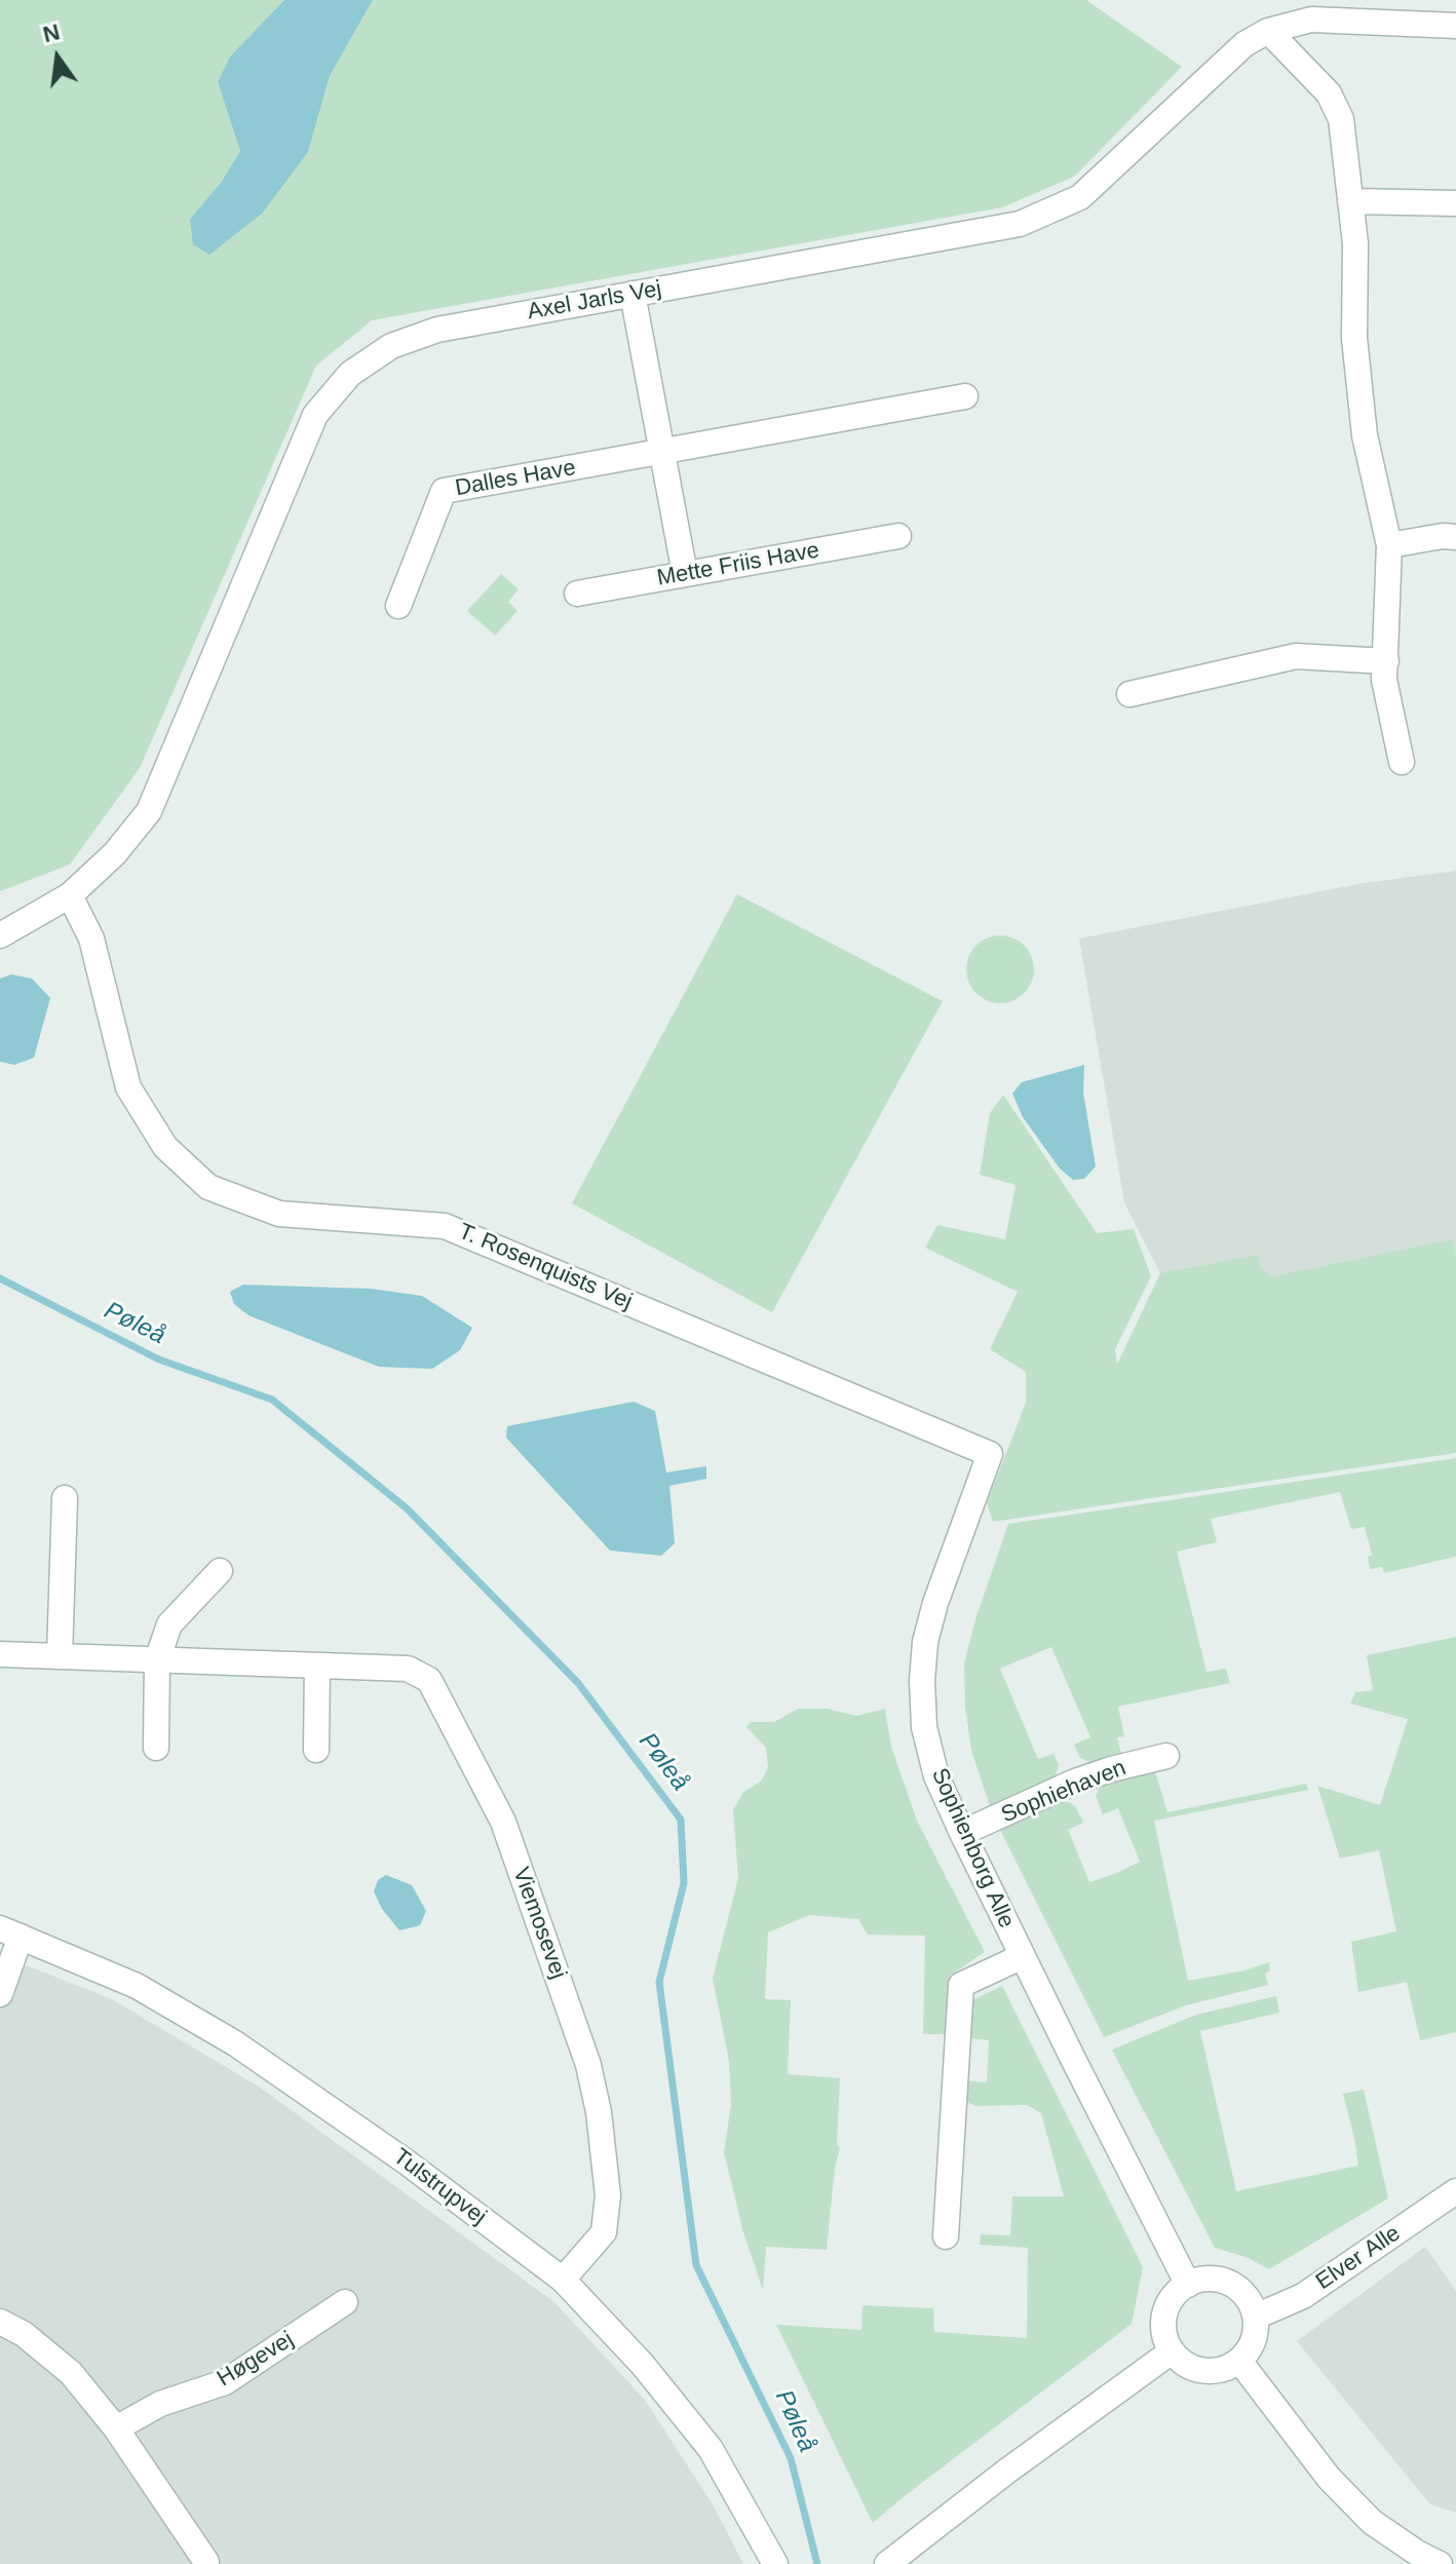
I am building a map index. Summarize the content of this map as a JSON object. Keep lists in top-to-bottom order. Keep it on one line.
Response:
{"streets":{"street":["Axel Jarls Vej","Dalles Have","Mette Friis Have","T. Rosenquists Vej","Sophiehaven","Sophienborg Alle","Viemosevej","Tulstrupvej","Elver Alle","Høgevej"]},"crossings":[["Axel Jarls Vej","T. Rosenquists Vej"],["T. Rosenquists Vej","Sophienborg Alle"],["Sophiehaven","Sophienborg Alle"],["Sophienborg Alle","Elver Alle"],["Viemosevej","Tulstrupvej"]],"water":["Pøleå"],"north":"top"}
